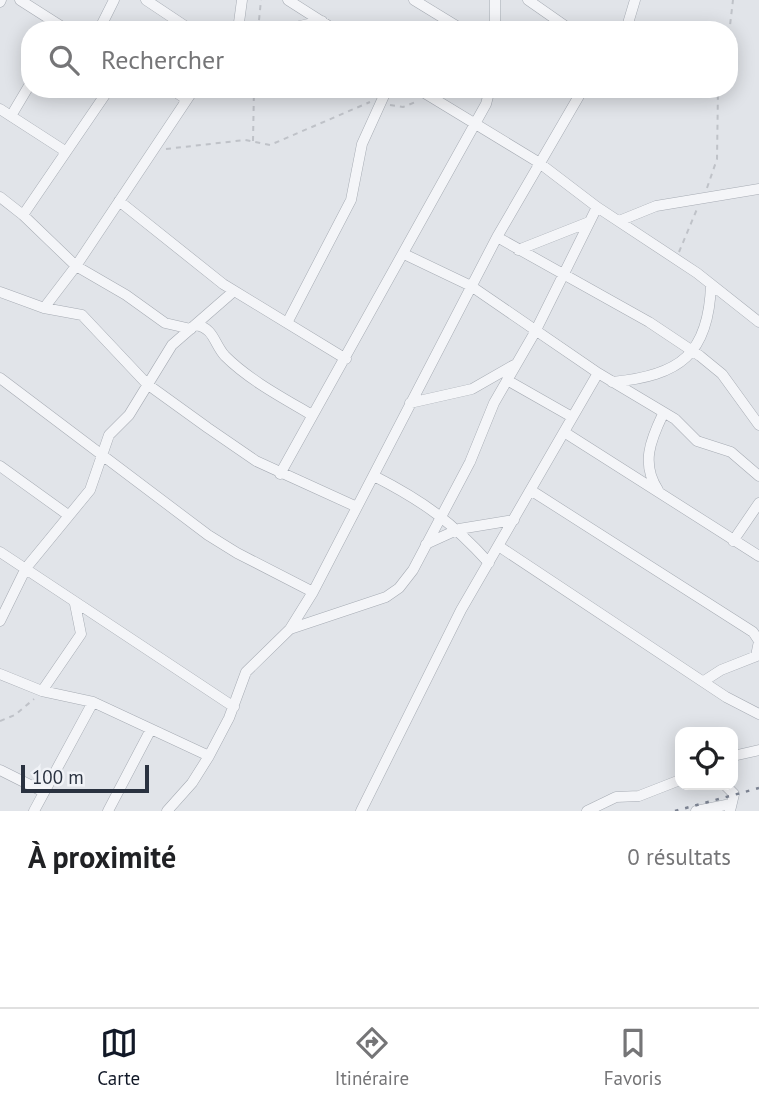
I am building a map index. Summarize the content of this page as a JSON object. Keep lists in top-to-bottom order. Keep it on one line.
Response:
{"scale_bar":"100 m","page":{"search":"Rechercher","scale":"100 m","heading":["À proximité","0 résultats"],"nav":["Carte","Itinéraire","Favoris"]}}
